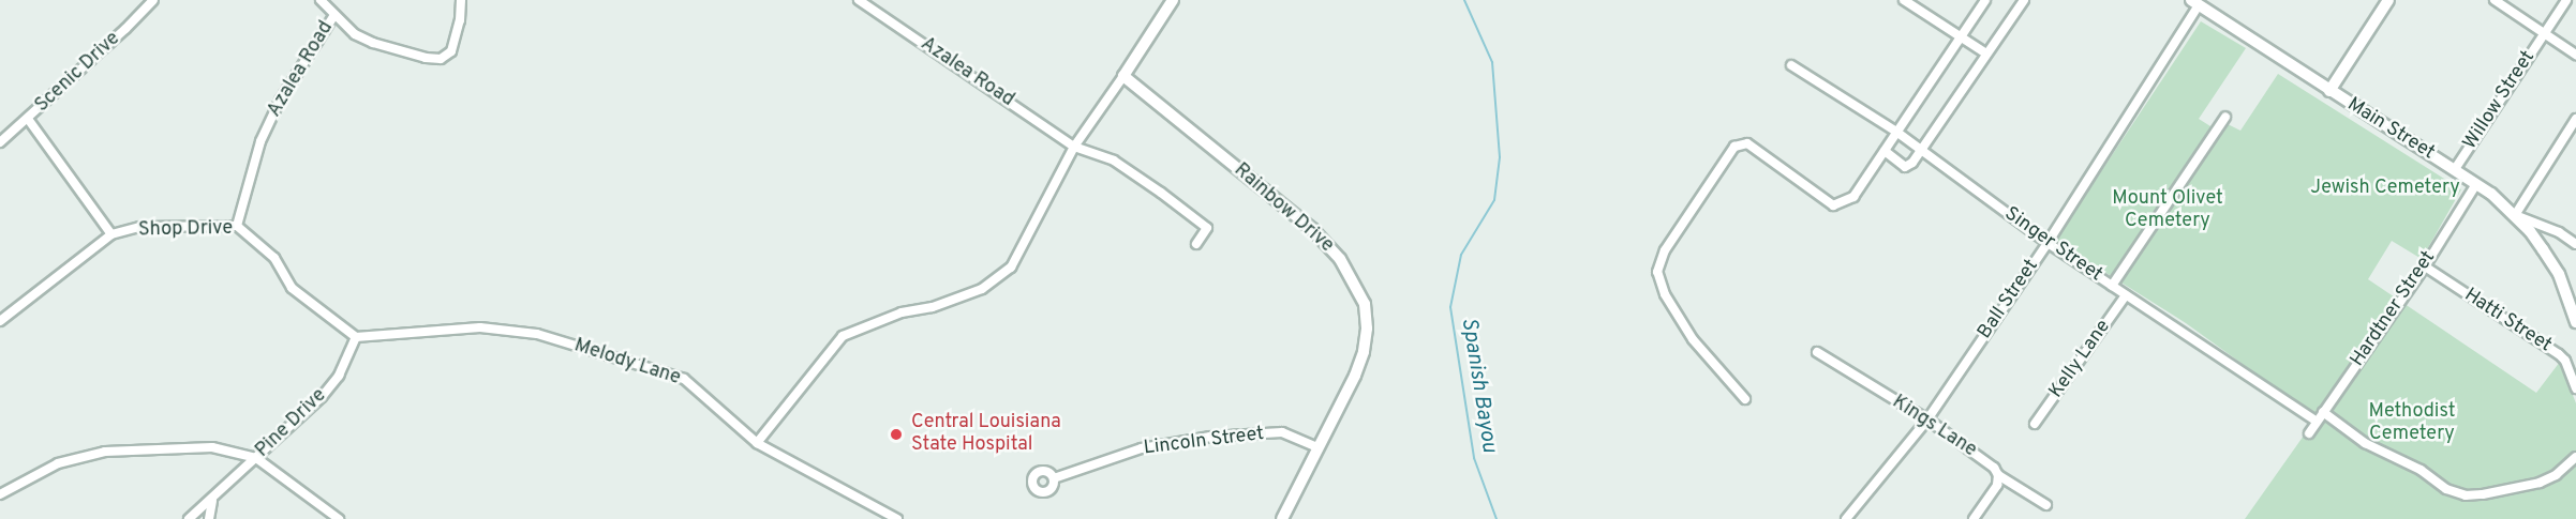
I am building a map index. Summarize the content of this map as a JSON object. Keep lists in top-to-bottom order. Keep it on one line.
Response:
{"streets":{"street":["Azalea Road","Scenic Drive","Willow Street","Main Street","Rainbow Drive","Shop Drive","Singer Street","Ball Street","Hardtner Street","Hatti Street","Kelly Lane","Melody Lane","Pine Drive","Kings Lane","Lincoln Street"]},"crossings":[["Azalea Road","Shop Drive"],["Willow Street","Main Street"],["Main Street","Ball Street"],["Main Street","Hardtner Street"],["Rainbow Drive","Lincoln Street"],["Shop Drive","Melody Lane"],["Shop Drive","Pine Drive"],["Singer Street","Ball Street"],["Singer Street","Hardtner Street"],["Singer Street","Kelly Lane"],["Ball Street","Kings Lane"],["Hardtner Street","Hatti Street"],["Melody Lane","Pine Drive"]],"water":["Spanish Bayou"],"parks":["Jewish Cemetery","Mount Olivet Cemetery","Methodist Cemetery"],"places":["Central Louisiana State Hospital"]}
